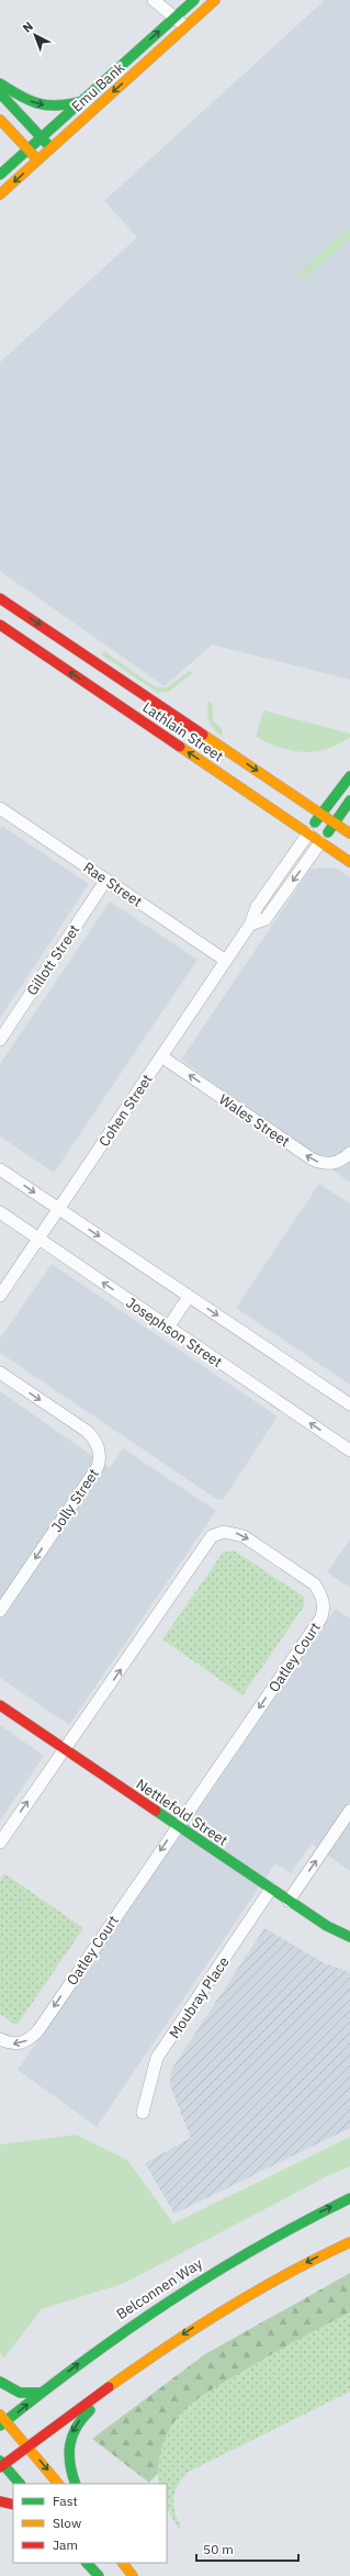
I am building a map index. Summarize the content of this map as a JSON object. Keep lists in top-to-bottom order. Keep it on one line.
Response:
{"streets":{"main road":["Emu Bank","Lathlain Street","Cohen Street","Nettlefold Street","Belconnen Way"],"street":["Rae Street","Gillott Street","Wales Street","Josephson Street","Jolly Street","Oatley Court","Moubray Place"]},"crossings":[["Lathlain Street","Cohen Street"],["Rae Street","Gillott Street"],["Rae Street","Cohen Street"],["Cohen Street","Wales Street"],["Cohen Street","Josephson Street"],["Oatley Court","Nettlefold Street"],["Nettlefold Street","Moubray Place"]],"one_way":["Wales Street"],"legend":["Fast","Slow","Jam"],"scale_bar":"50 m","north":"top left"}
